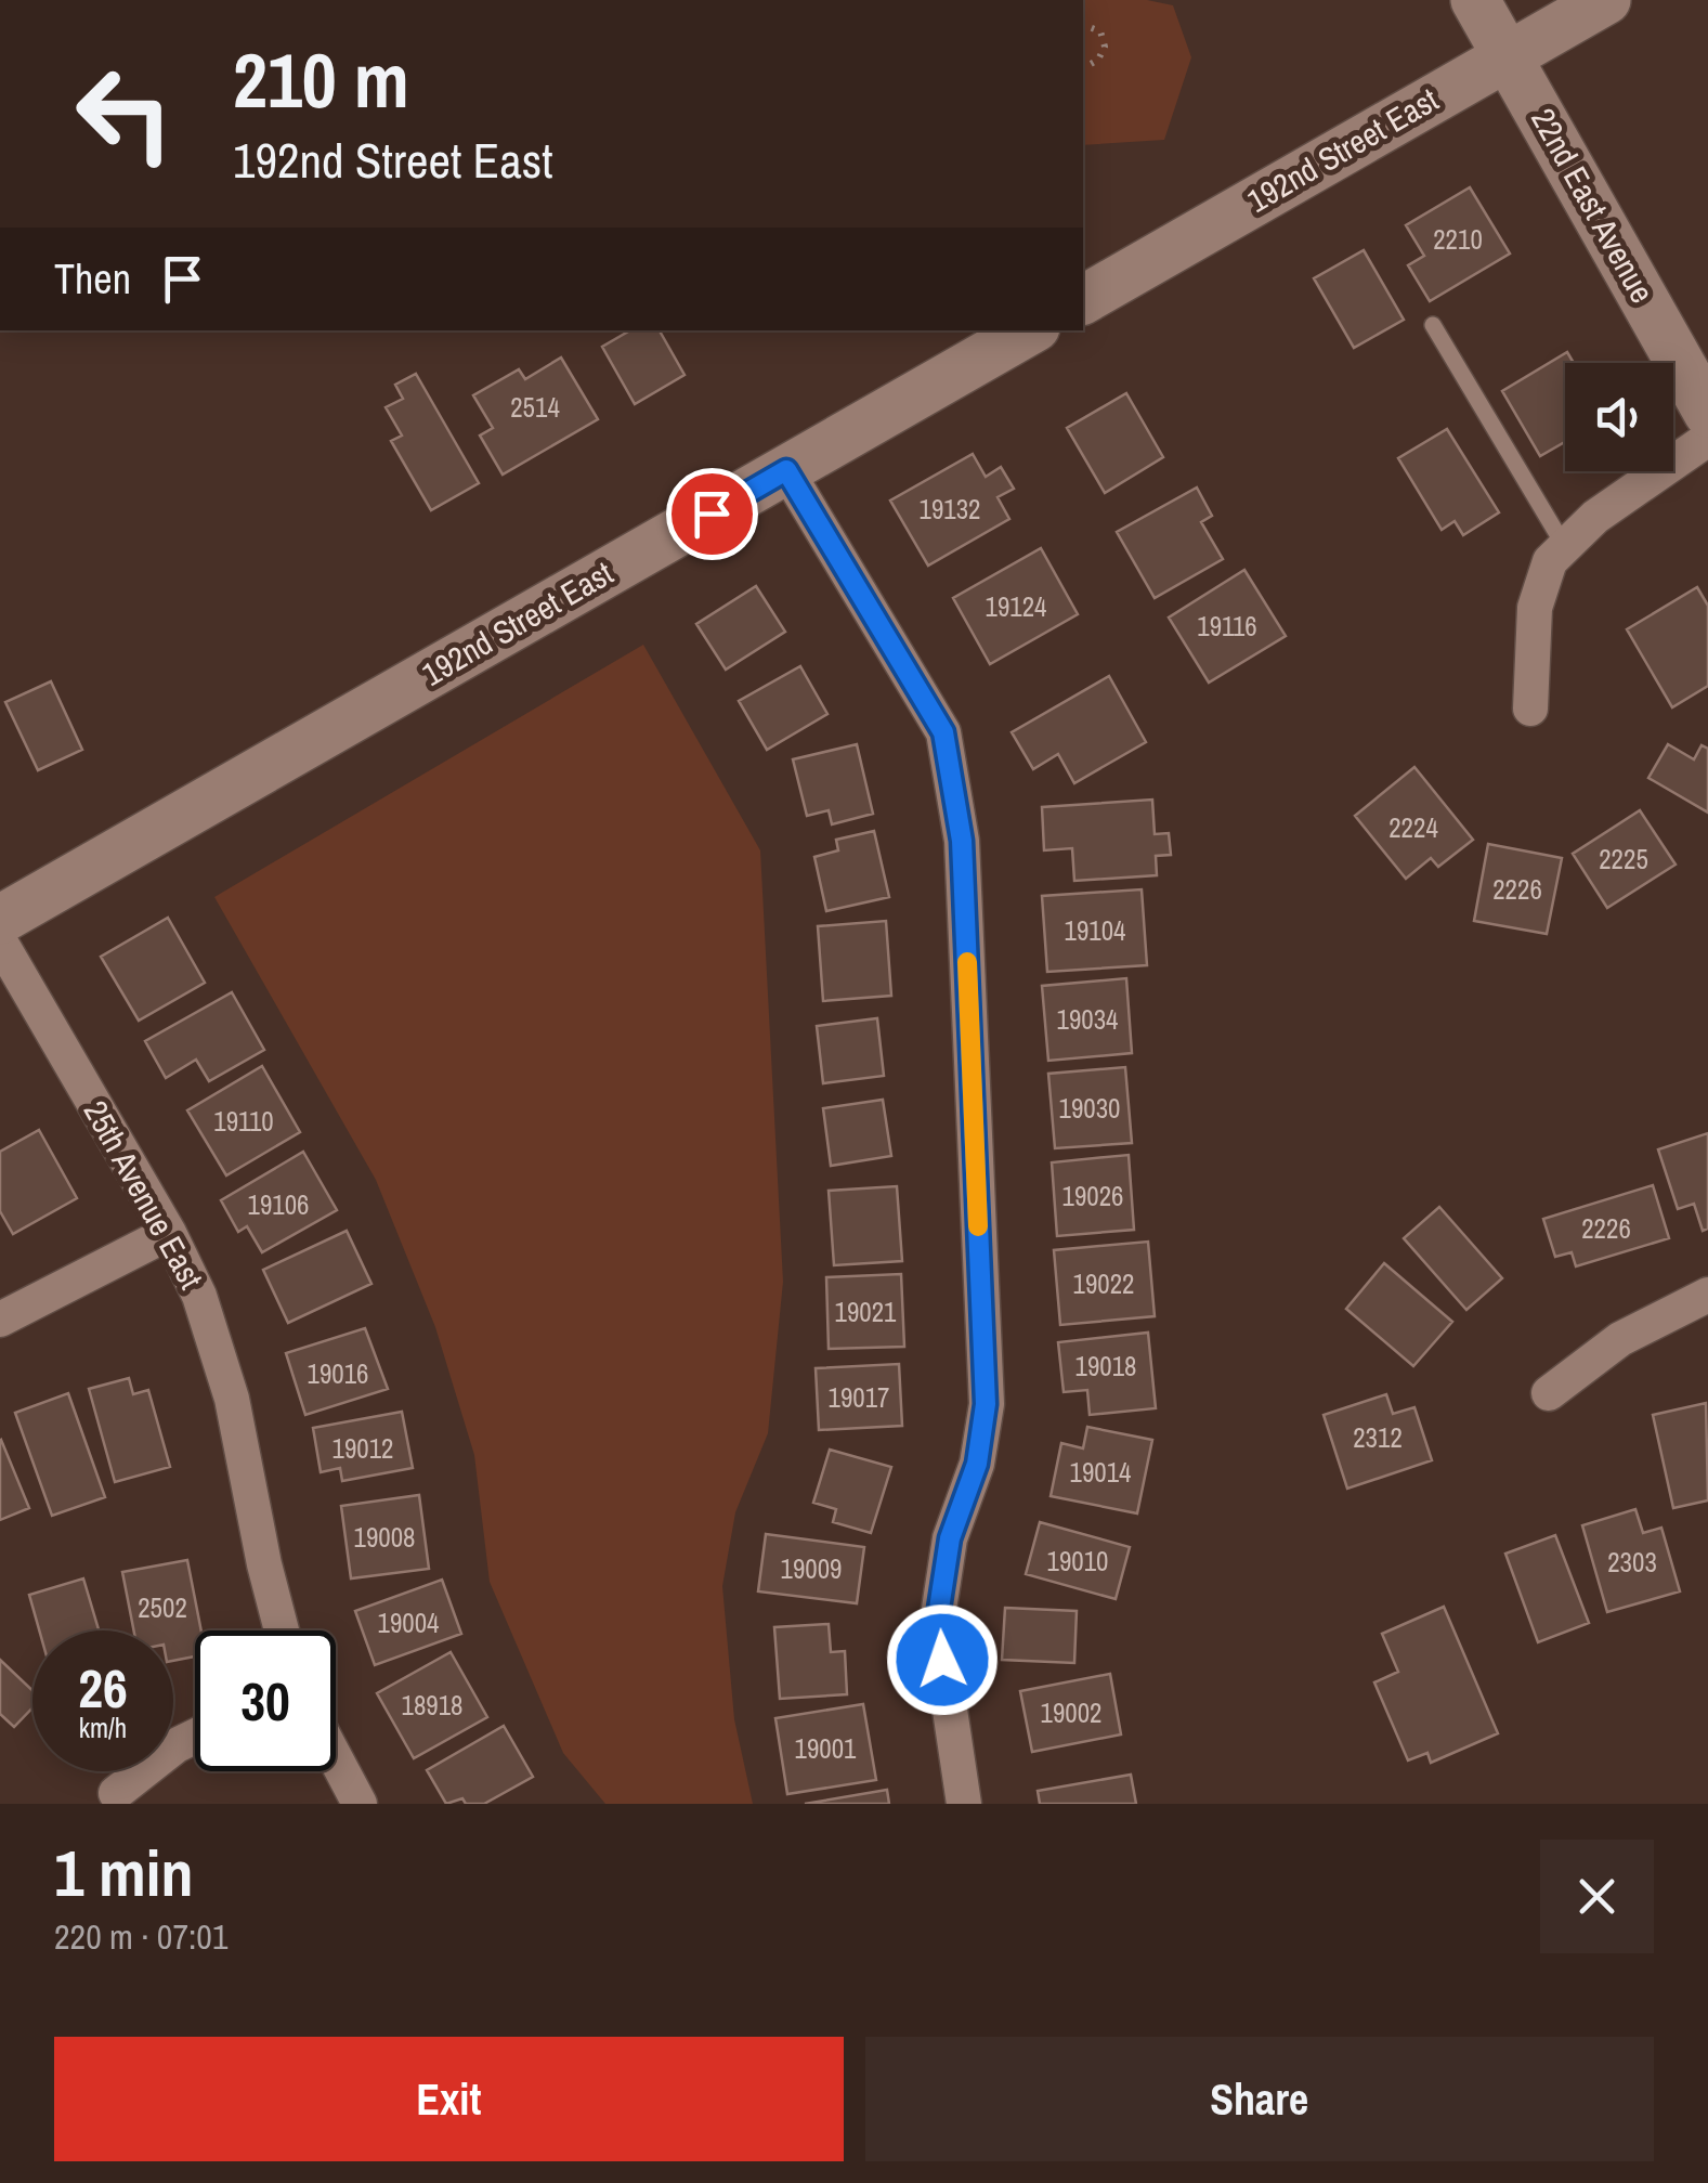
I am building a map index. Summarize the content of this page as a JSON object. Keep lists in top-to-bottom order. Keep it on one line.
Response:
{"streets":{"street":["192nd Street East","22nd East Avenue","25th Avenue East"]},"crossings":[["192nd Street East","22nd East Avenue"]],"house_numbers":["2210","2514","19132","19124","19116","2224","2225","2226","19104","19034","19030","19110","19026","19106","2226","19022","19021","19018","19016","19017","2312","19012","19014","19008","19010","2303","19009","2502","19004","18918","19002","19001"],"page":{"turn":["210 m","192nd Street East"],"then":"Then","speed":"26 km/h","limit":"30","heading":["1 min","220 m · 07:01"],"buttons":["Exit","Share"]}}
